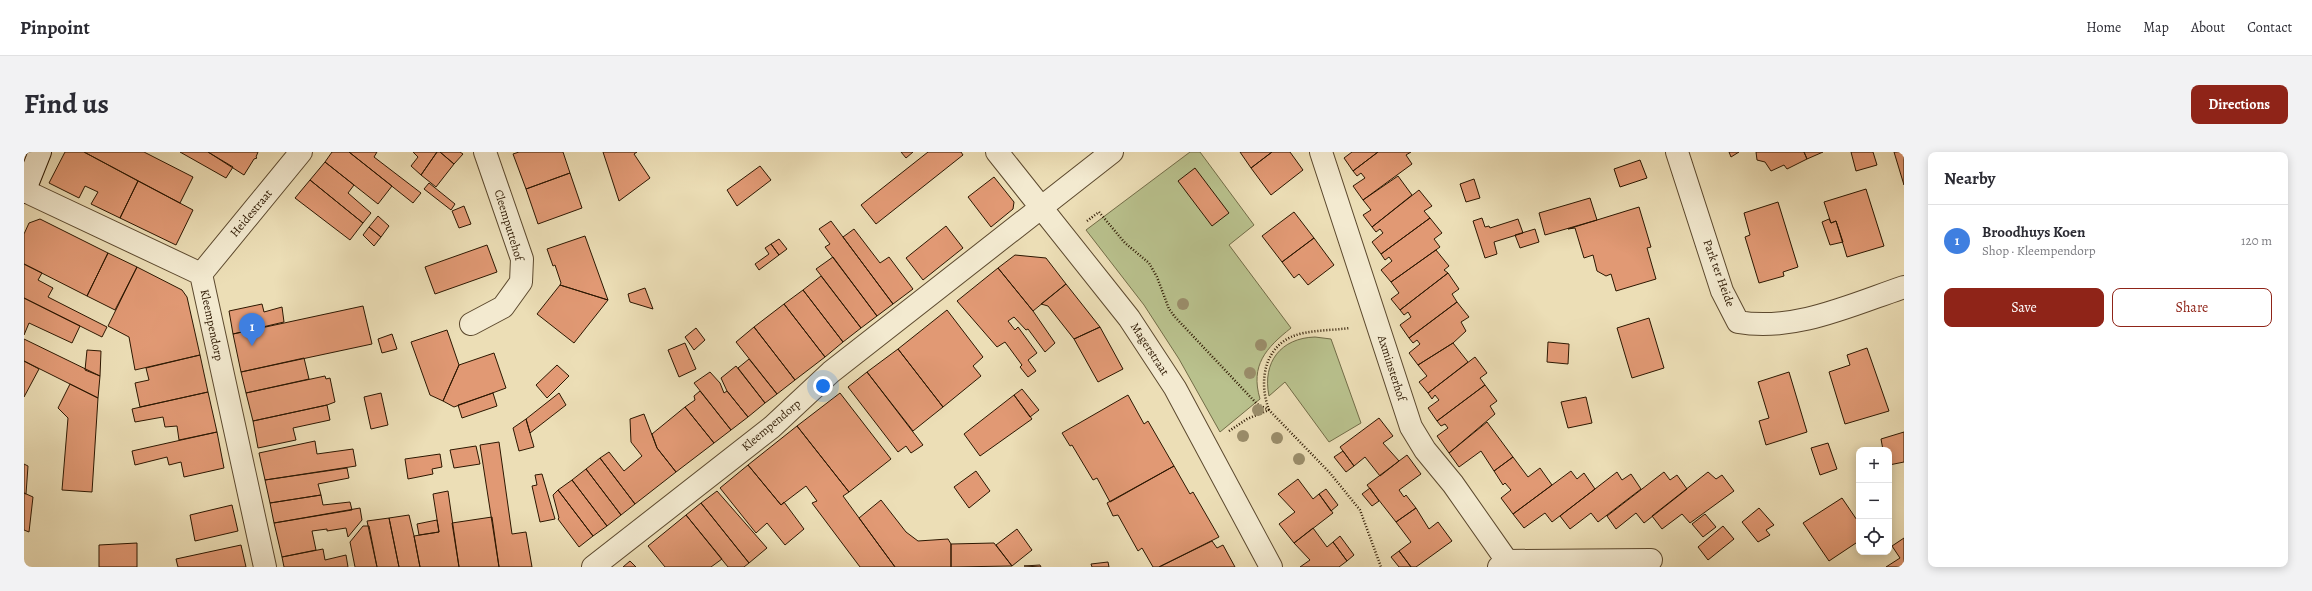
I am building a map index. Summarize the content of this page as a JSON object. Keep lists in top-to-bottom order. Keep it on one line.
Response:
{"streets":{"street":["Heidestraat","Cleemputtehof","Park ter Heide","Kleempendorp","Magerstraat","Axminsterhof"]},"crossings":[["Heidestraat","Kleempendorp"],["Kleempendorp","Magerstraat"]],"page":{"header":"Pinpoint","nav":["Home","Map","About","Contact"],"title":"Find us","buttons":["Directions",["Save","Share"]],"heading":"Nearby","list":[{"mark":"1","name":"Broodhuys Koen","note":"Shop · Kleempendorp","value":"120 m"}],"pins":"1","map_buttons":["+","−"]}}
